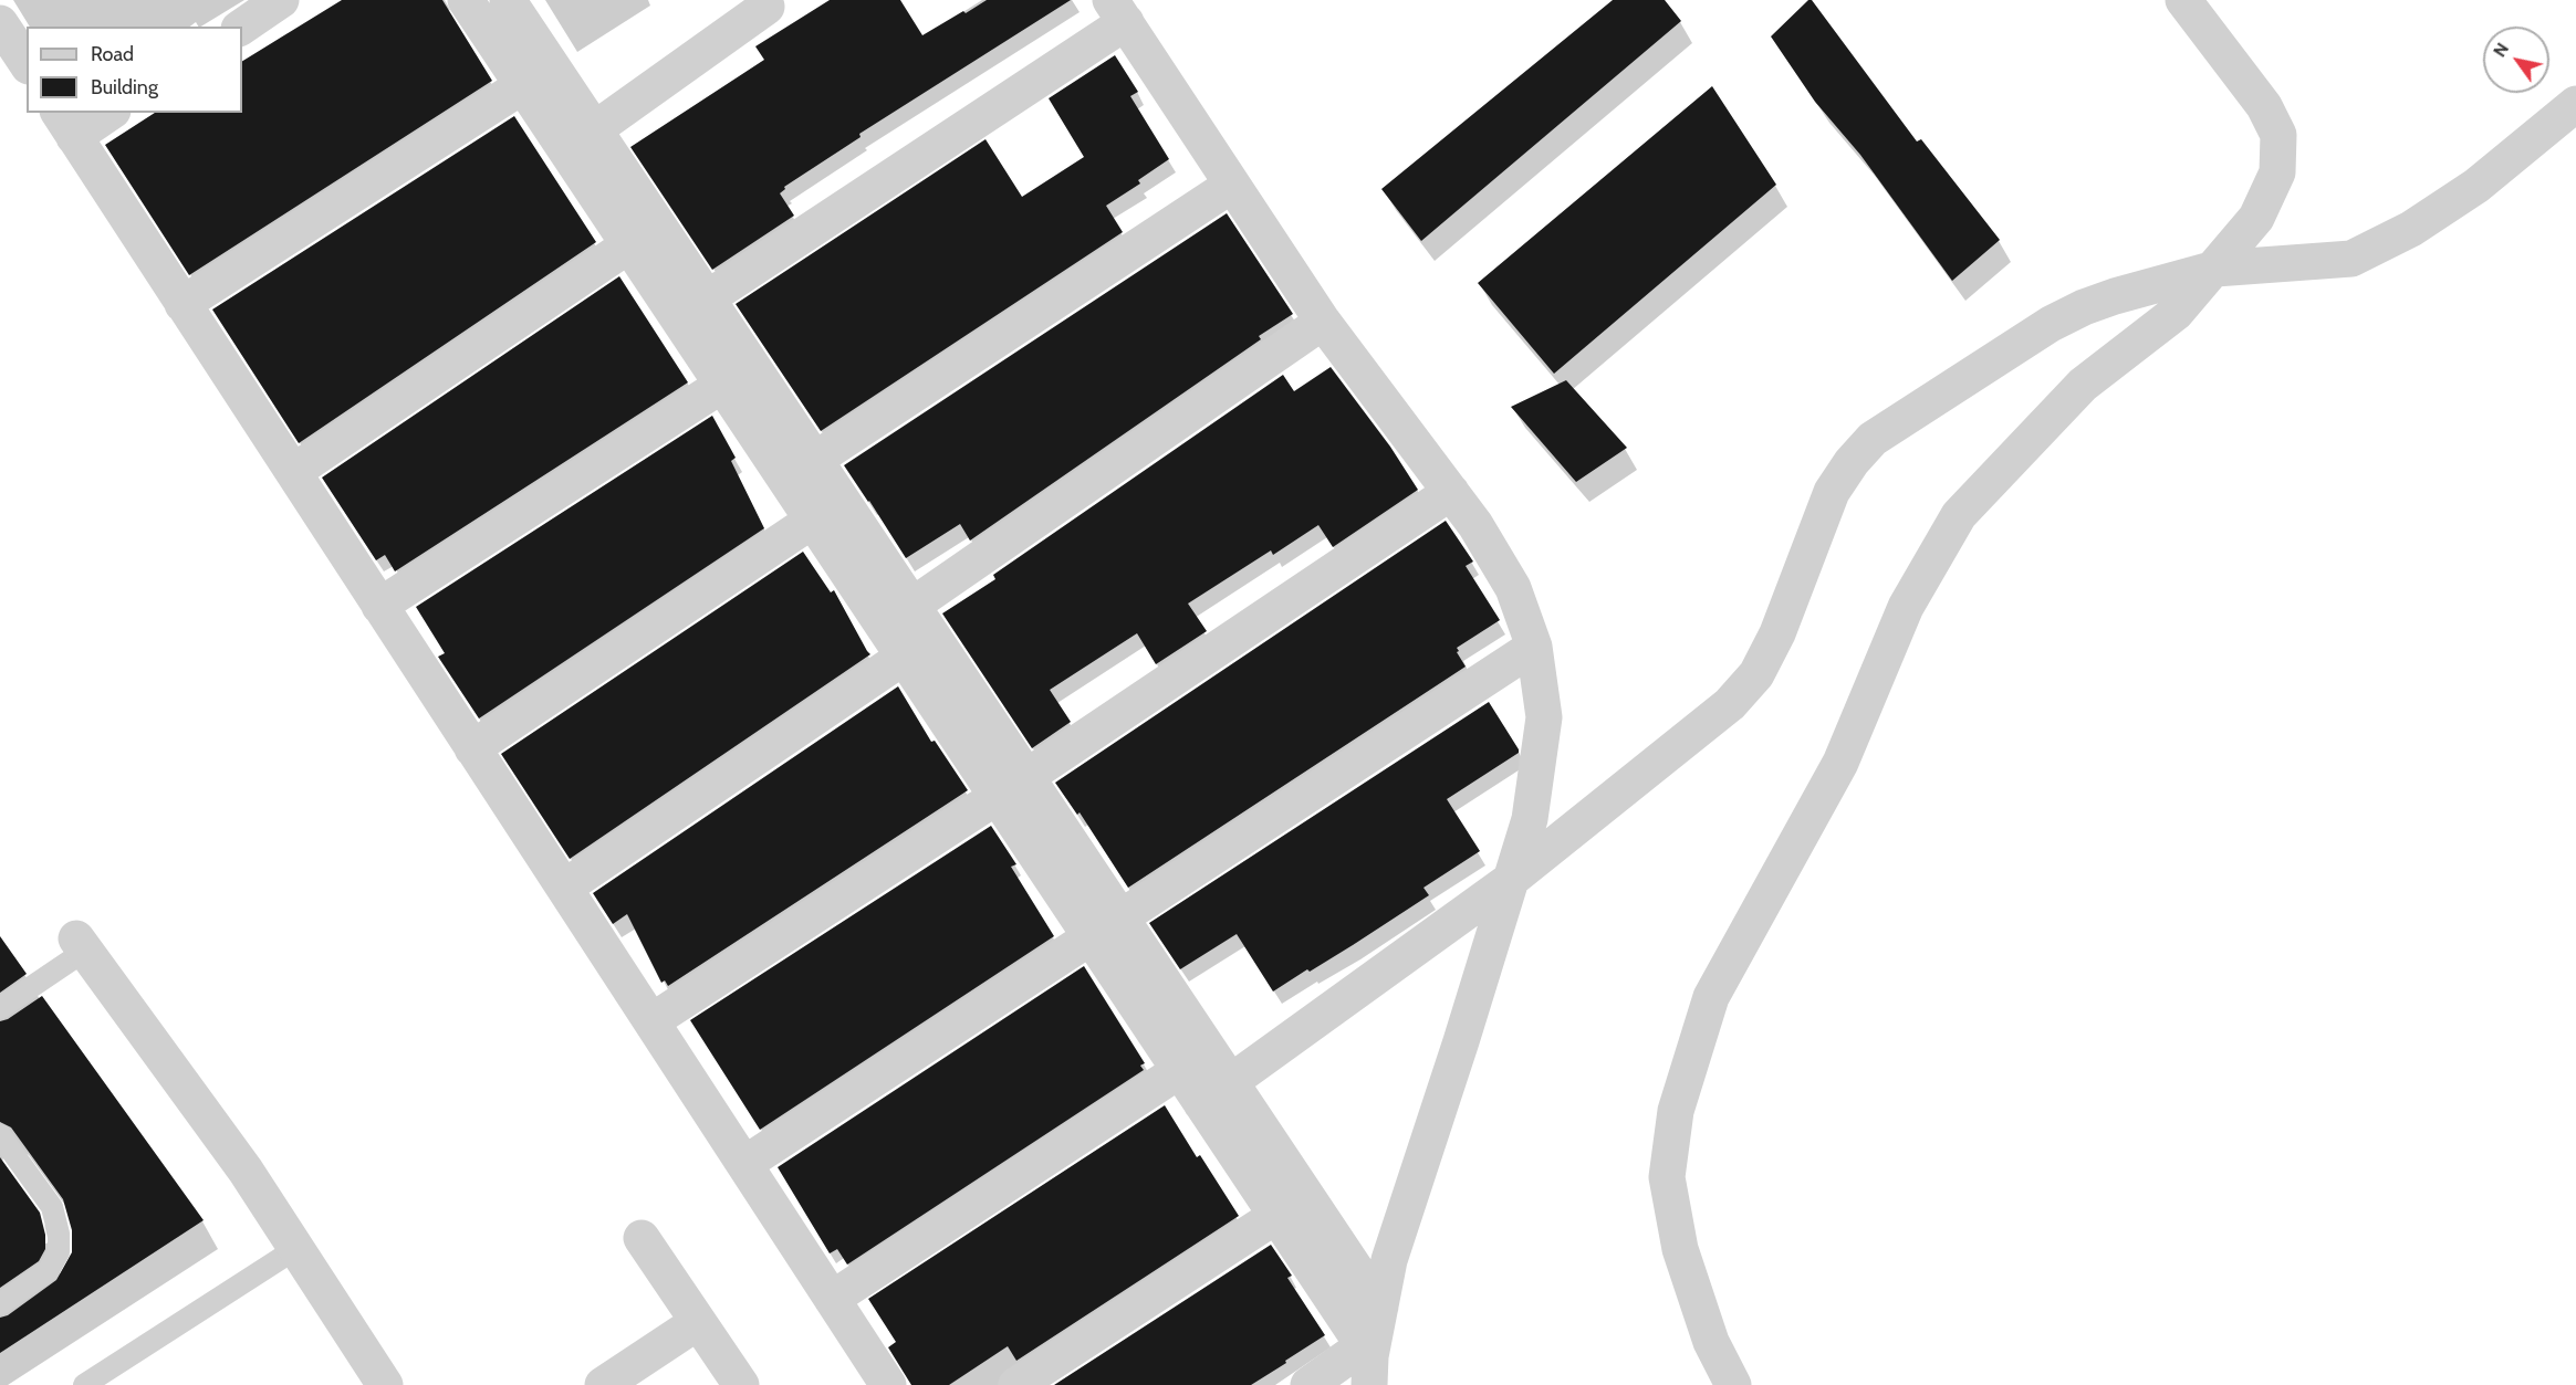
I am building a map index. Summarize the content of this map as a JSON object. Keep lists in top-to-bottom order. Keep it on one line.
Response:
{"legend":["Road","Building"],"north":"top left"}
